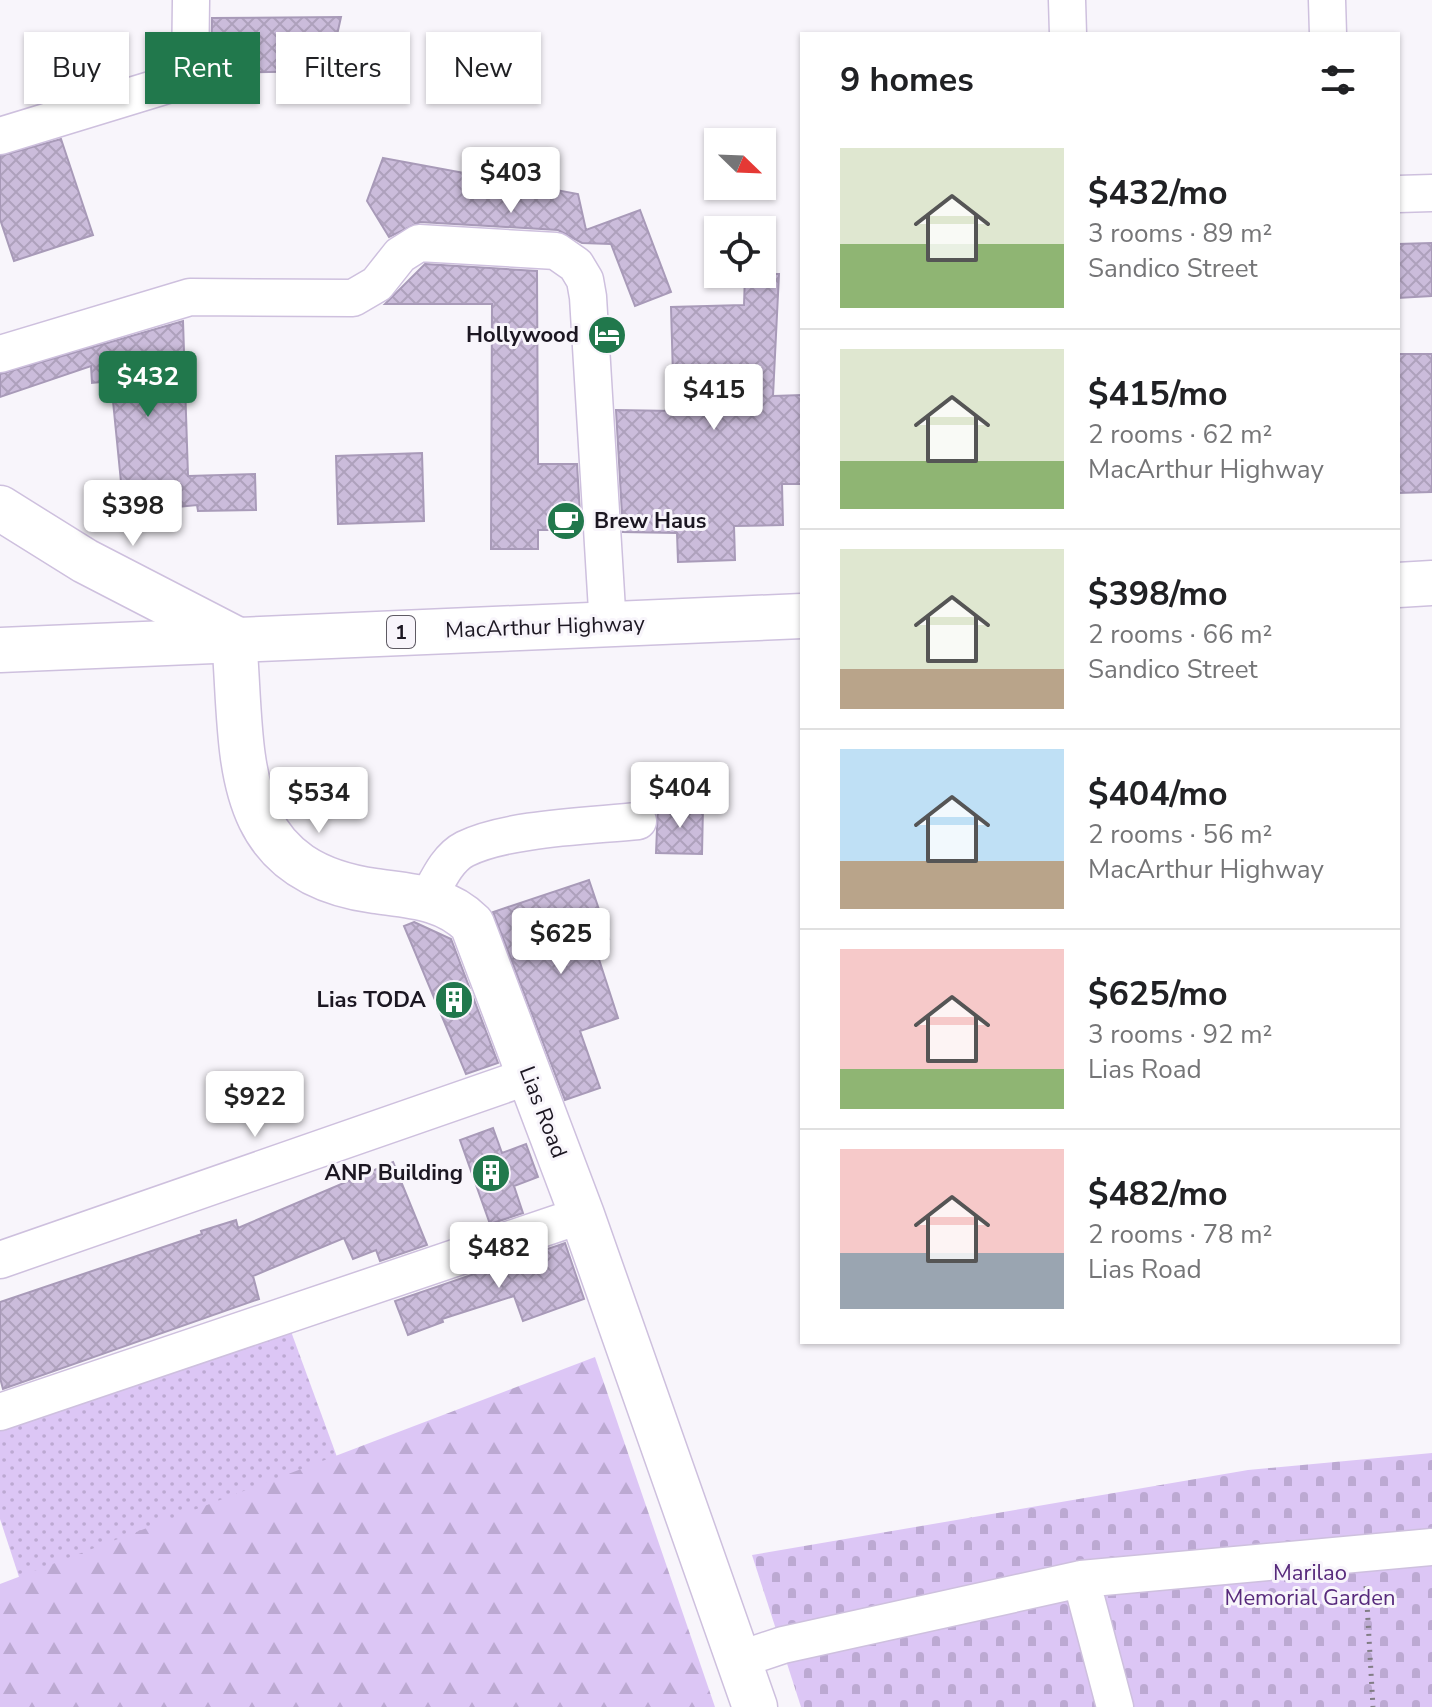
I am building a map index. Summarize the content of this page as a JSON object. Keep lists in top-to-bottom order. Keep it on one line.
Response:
{"streets":{"main road":["MacArthur Highway","1","Lias Road"]},"crossings":[["MacArthur Highway","Lias Road"]],"parks":["Marilao Memorial Garden"],"places":{"hotel":["Hollywood"],"cafe":["Brew Haus"],"building":["Lias TODA","ANP Building"]},"north":"bottom right","page":{"chip":["Buy","Rent","Filters","New"],"heading":"9 homes","list":[{"name":"$432/mo","note":"3 rooms · 89 m² · Sandico Street"},{"name":"$415/mo","note":"2 rooms · 62 m² · MacArthur Highway"},{"name":"$398/mo","note":"2 rooms · 66 m² · Sandico Street"},{"name":"$404/mo","note":"2 rooms · 56 m² · MacArthur Highway"},{"name":"$625/mo","note":"3 rooms · 92 m² · Lias Road"},{"name":"$482/mo","note":"2 rooms · 78 m² · Lias Road"}],"price":["$403","$432","$415","$398","$404","$534","$625","$922","$482"]}}
